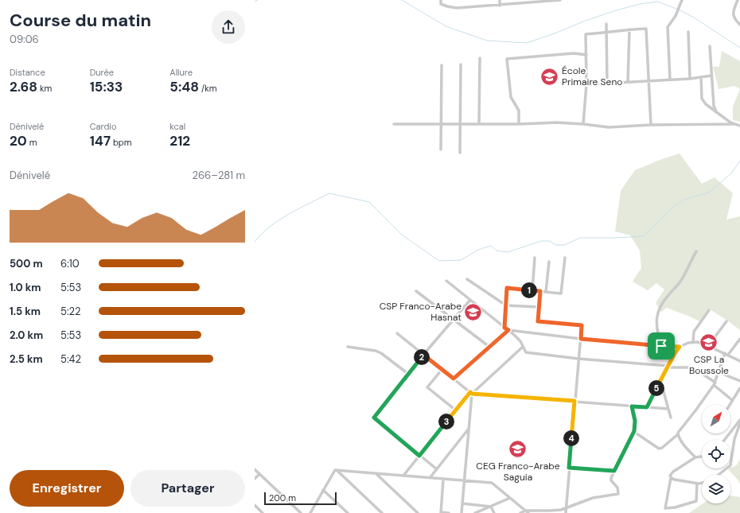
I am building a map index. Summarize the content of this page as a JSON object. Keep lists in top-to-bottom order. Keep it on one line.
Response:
{"places":{"school or university":["École Primaire Seno","CSP Franco-Arabe Hasnat","CSP La Boussole","CEG Franco-Arabe Saguia"]},"scale_bar":"200 m","north":"top right","page":{"heading":["Course du matin","09:06"],"stats":[["Distance","2.68 km"],["Durée","15:33"],["Allure","5:48 /km"],["Dénivelé","20 m"],["Cardio","147 bpm"],["kcal","212"]],"chart":["Dénivelé","266–281 m"],"list":[{"name":"500 m","note":"6:10"},{"name":"1.0 km","note":"5:53"},{"name":"1.5 km","note":"5:22"},{"name":"2.0 km","note":"5:53"},{"name":"2.5 km","note":"5:42"}],"pins":["1","2","5","3","4"],"buttons":["Enregistrer","Partager"],"scale":"200 m"}}
